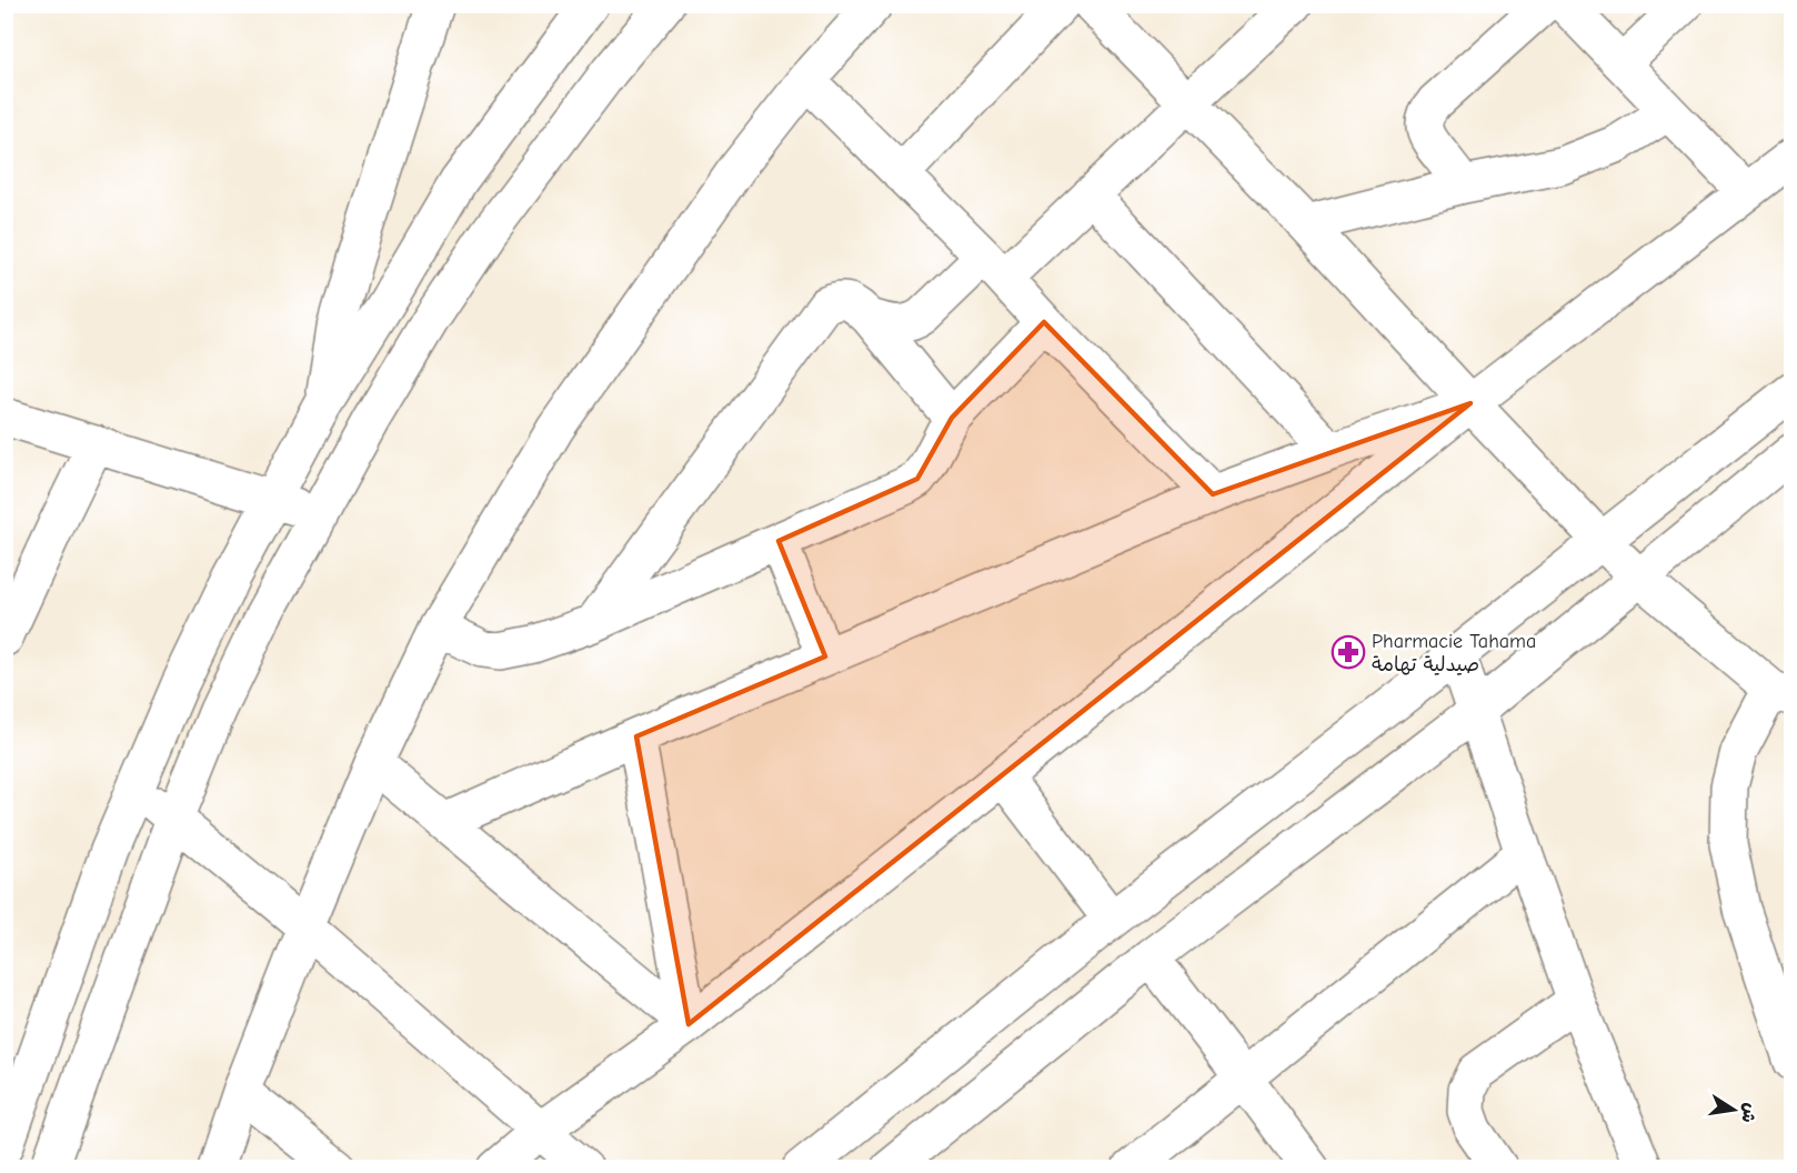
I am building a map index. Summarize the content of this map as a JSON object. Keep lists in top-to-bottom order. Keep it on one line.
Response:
{"places":{"pharmacy":["Pharmacie Tahama صيدلية تهامة"]},"north":"right"}
